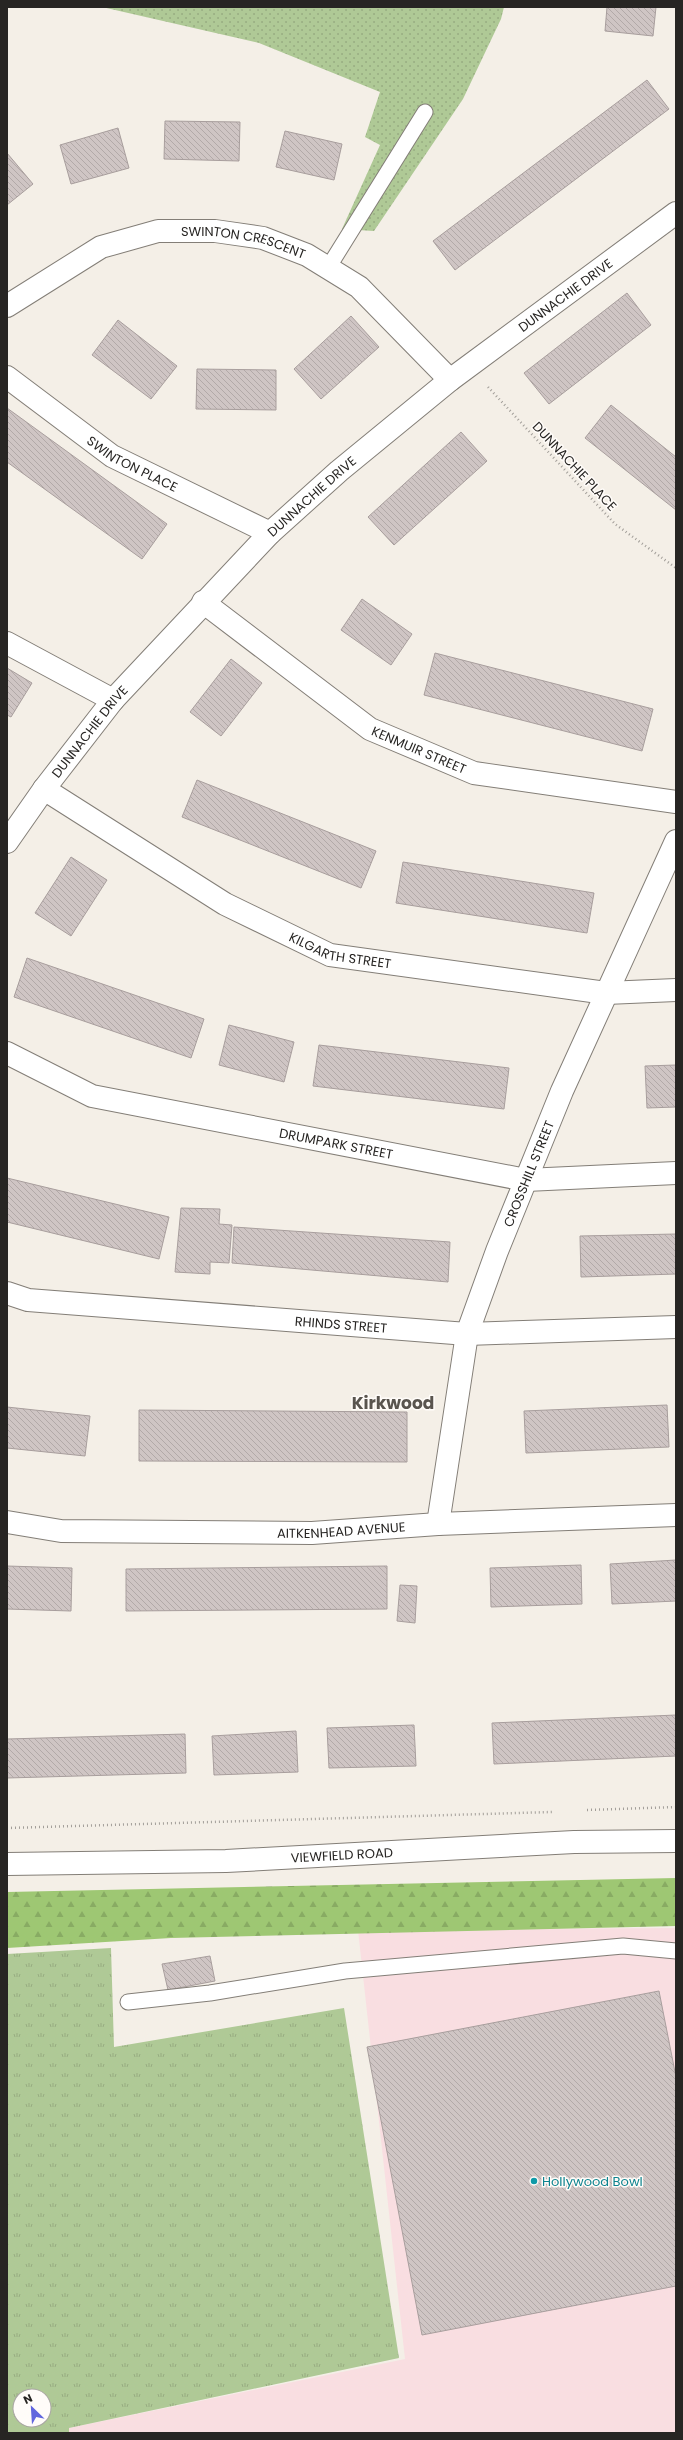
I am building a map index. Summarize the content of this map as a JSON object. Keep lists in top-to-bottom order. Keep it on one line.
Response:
{"streets":{"street":["SWINTON CRESCENT","DUNNACHIE DRIVE","SWINTON PLACE","KENMUIR STREET","KILGARTH STREET","DRUMPARK STREET","CROSSHILL STREET","RHINDS STREET","AITKENHEAD AVENUE","VIEWFIELD ROAD"],"path":["DUNNACHIE PLACE"]},"crossings":[["SWINTON CRESCENT","DUNNACHIE DRIVE"],["DUNNACHIE DRIVE","SWINTON PLACE"],["DUNNACHIE DRIVE","DUNNACHIE PLACE"],["DUNNACHIE DRIVE","KENMUIR STREET"],["DUNNACHIE DRIVE","KILGARTH STREET"],["KILGARTH STREET","CROSSHILL STREET"],["DRUMPARK STREET","CROSSHILL STREET"],["CROSSHILL STREET","RHINDS STREET"],["CROSSHILL STREET","AITKENHEAD AVENUE"]],"districts":["Kirkwood"],"places":["Hollywood Bowl"],"north":"top left"}
